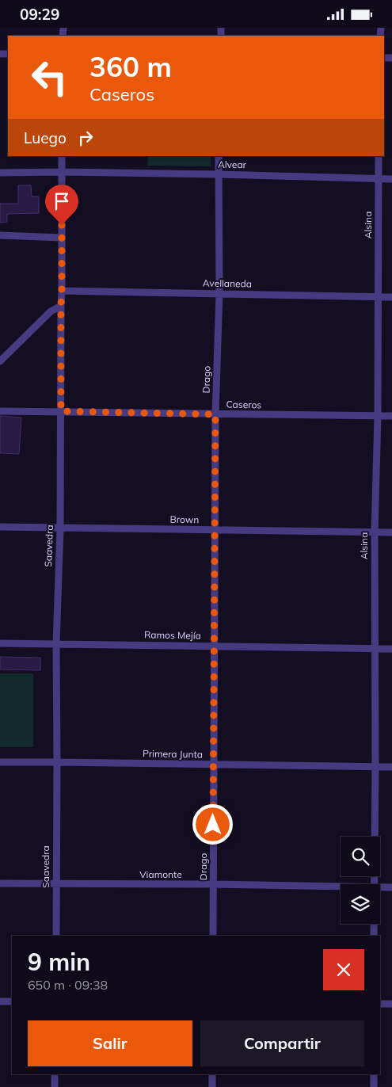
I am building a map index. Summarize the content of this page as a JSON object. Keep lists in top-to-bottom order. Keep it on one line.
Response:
{"streets":{"street":["Alvear","Alsina","Avellaneda","Drago","Caseros","Brown","Saavedra","Ramos Mejía","Primera Junta","Viamonte"]},"crossings":[["Alvear","Alsina"],["Alvear","Drago"],["Alvear","Saavedra"],["Alsina","Avellaneda"],["Alsina","Caseros"],["Alsina","Brown"],["Alsina","Ramos Mejía"],["Alsina","Primera Junta"],["Avellaneda","Drago"],["Avellaneda","Saavedra"],["Drago","Caseros"],["Drago","Brown"],["Drago","Ramos Mejía"],["Drago","Primera Junta"],["Drago","Viamonte"],["Caseros","Saavedra"],["Brown","Saavedra"],["Saavedra","Ramos Mejía"],["Saavedra","Primera Junta"],["Saavedra","Viamonte"]],"page":{"status":"09:29","turn":["360 m","Caseros"],"then":"Luego","heading":["9 min","650 m · 09:38"],"buttons":["Salir","Compartir"]}}
